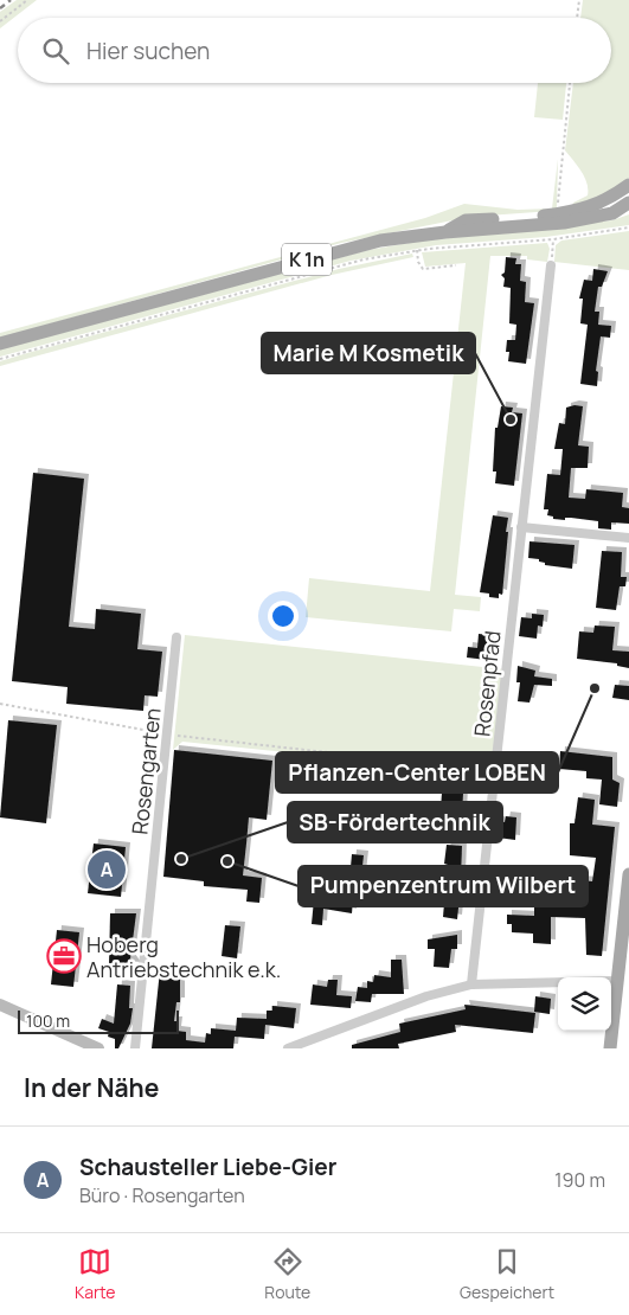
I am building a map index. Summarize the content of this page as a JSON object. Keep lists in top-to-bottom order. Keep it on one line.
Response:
{"streets":{"main road":["K 1n"],"street":["Rosenpfad","Rosengarten"]},"places":{"other":["Marie M Kosmetik","Pflanzen-Center LOBEN","SB-Fördertechnik","Pumpenzentrum Wilbert"],"office":["Hoberg Antriebstechnik e.k."]},"scale_bar":"100 m","page":{"search":"Hier suchen","pins":"A","scale":"100 m","heading":"In der Nähe","list":[{"mark":"A","name":"Schausteller Liebe-Gier","note":"Büro · Rosengarten","value":"190 m"}],"nav":["Karte","Route","Gespeichert"]}}
